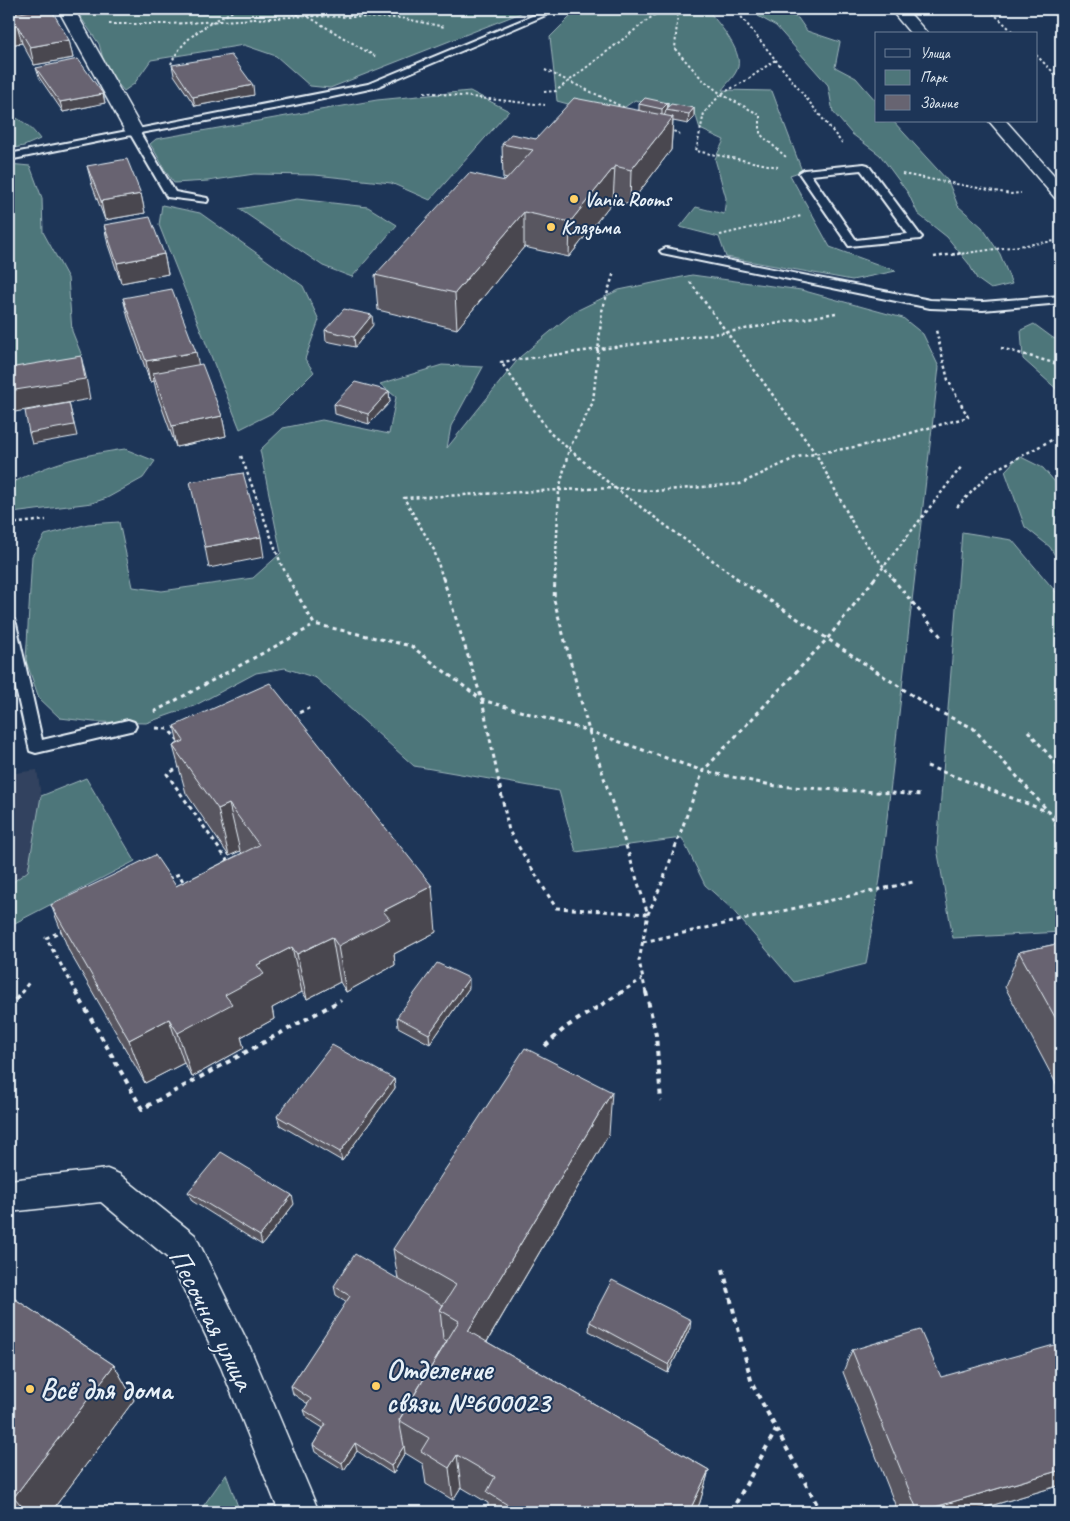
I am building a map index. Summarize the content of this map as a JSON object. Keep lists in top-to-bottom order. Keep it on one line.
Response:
{"streets":{"street":["Песочная улица"]},"places":["Vania Rooms","Клязьма","Отделение связи №600023","Всё для дома"],"legend":["Улица","Парк","Здание"]}
